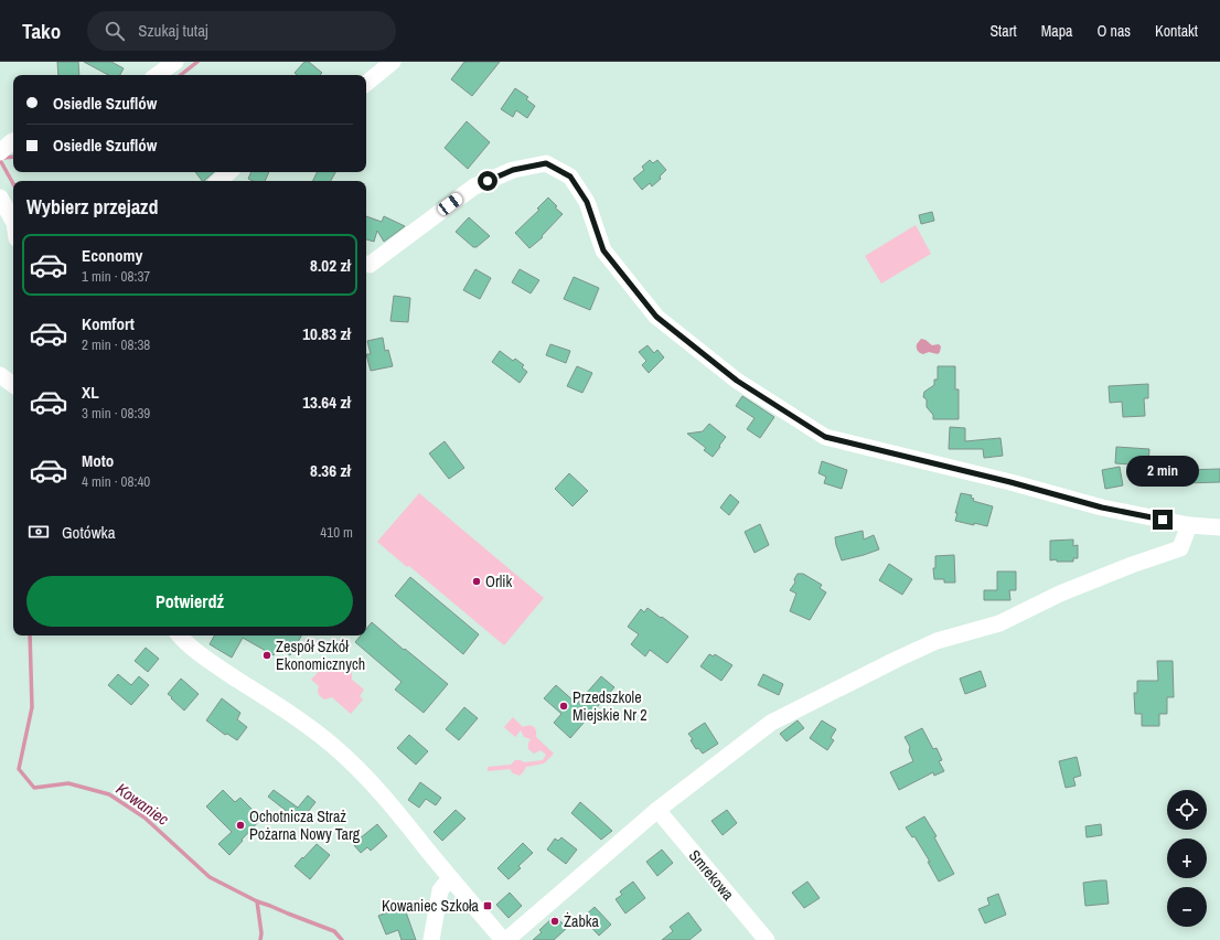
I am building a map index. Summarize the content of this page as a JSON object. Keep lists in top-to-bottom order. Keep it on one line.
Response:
{"streets":{"street":["Smrekowa"]},"water":["Kowaniec"],"places":{"other":["Orlik","Zespół Szkół Ekonomicznych","Przedszkole Miejskie Nr 2","Ochotnicza Straż Pożarna Nowy Targ","Żabka"],"transit":["Kowaniec Szkoła"]},"page":{"header":"Tako","search":"Szukaj tutaj","nav":["Start","Mapa","O nas","Kontakt"],"banner":["Osiedle Szuflów","Osiedle Szuflów"],"heading":"Wybierz przejazd","list":[{"name":"Economy","note":"1 min · 08:37","value":"8.02 zł"},{"name":"Komfort","note":"2 min · 08:38","value":"10.83 zł"},{"name":"XL","note":"3 min · 08:39","value":"13.64 zł"},{"name":"Moto","note":"4 min · 08:40","value":"8.36 zł"}],"bubble":"2 min","pay":["Gotówka","410 m"],"buttons":"Potwierdź","map_buttons":["+","−"]}}
